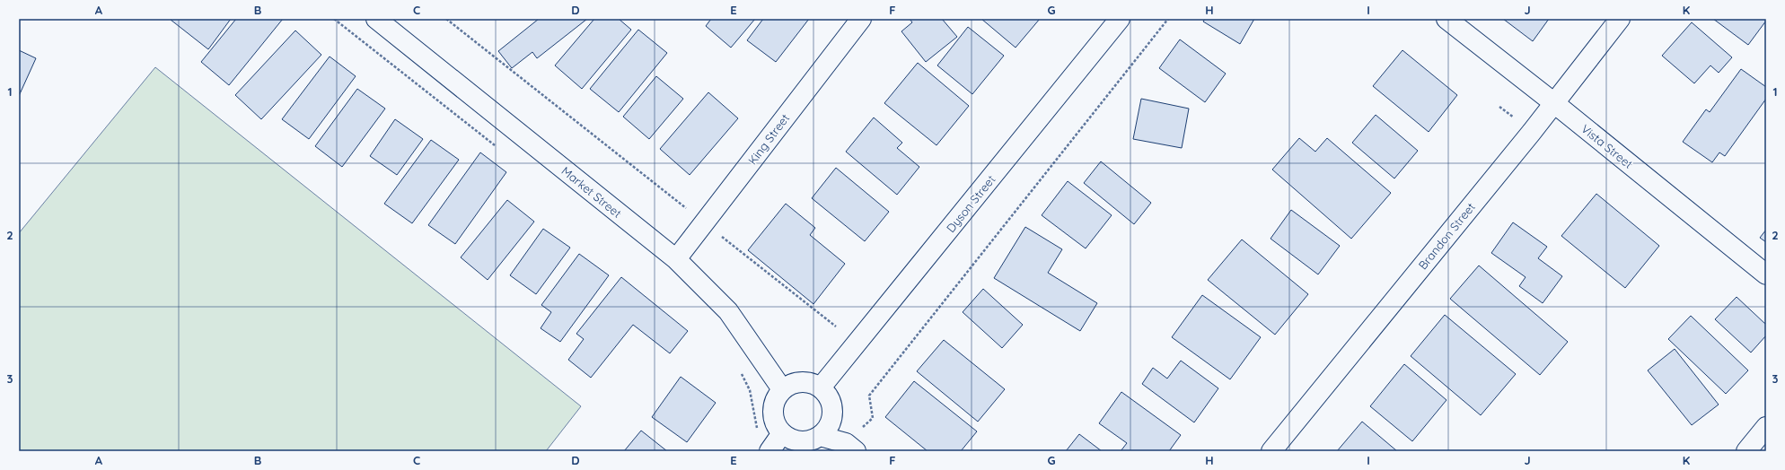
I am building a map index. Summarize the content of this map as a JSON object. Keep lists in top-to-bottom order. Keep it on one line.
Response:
{"streets":{"street":["King Street","Vista Street","Market Street","Dyson Street","Brandon Street"]},"crossings":[["King Street","Market Street"],["Vista Street","Brandon Street"],["Market Street","Dyson Street"]],"grid":{"columns":["A","B","C","D","E","F","G","H","I","J","K"],"rows":["1","2","3"]}}
